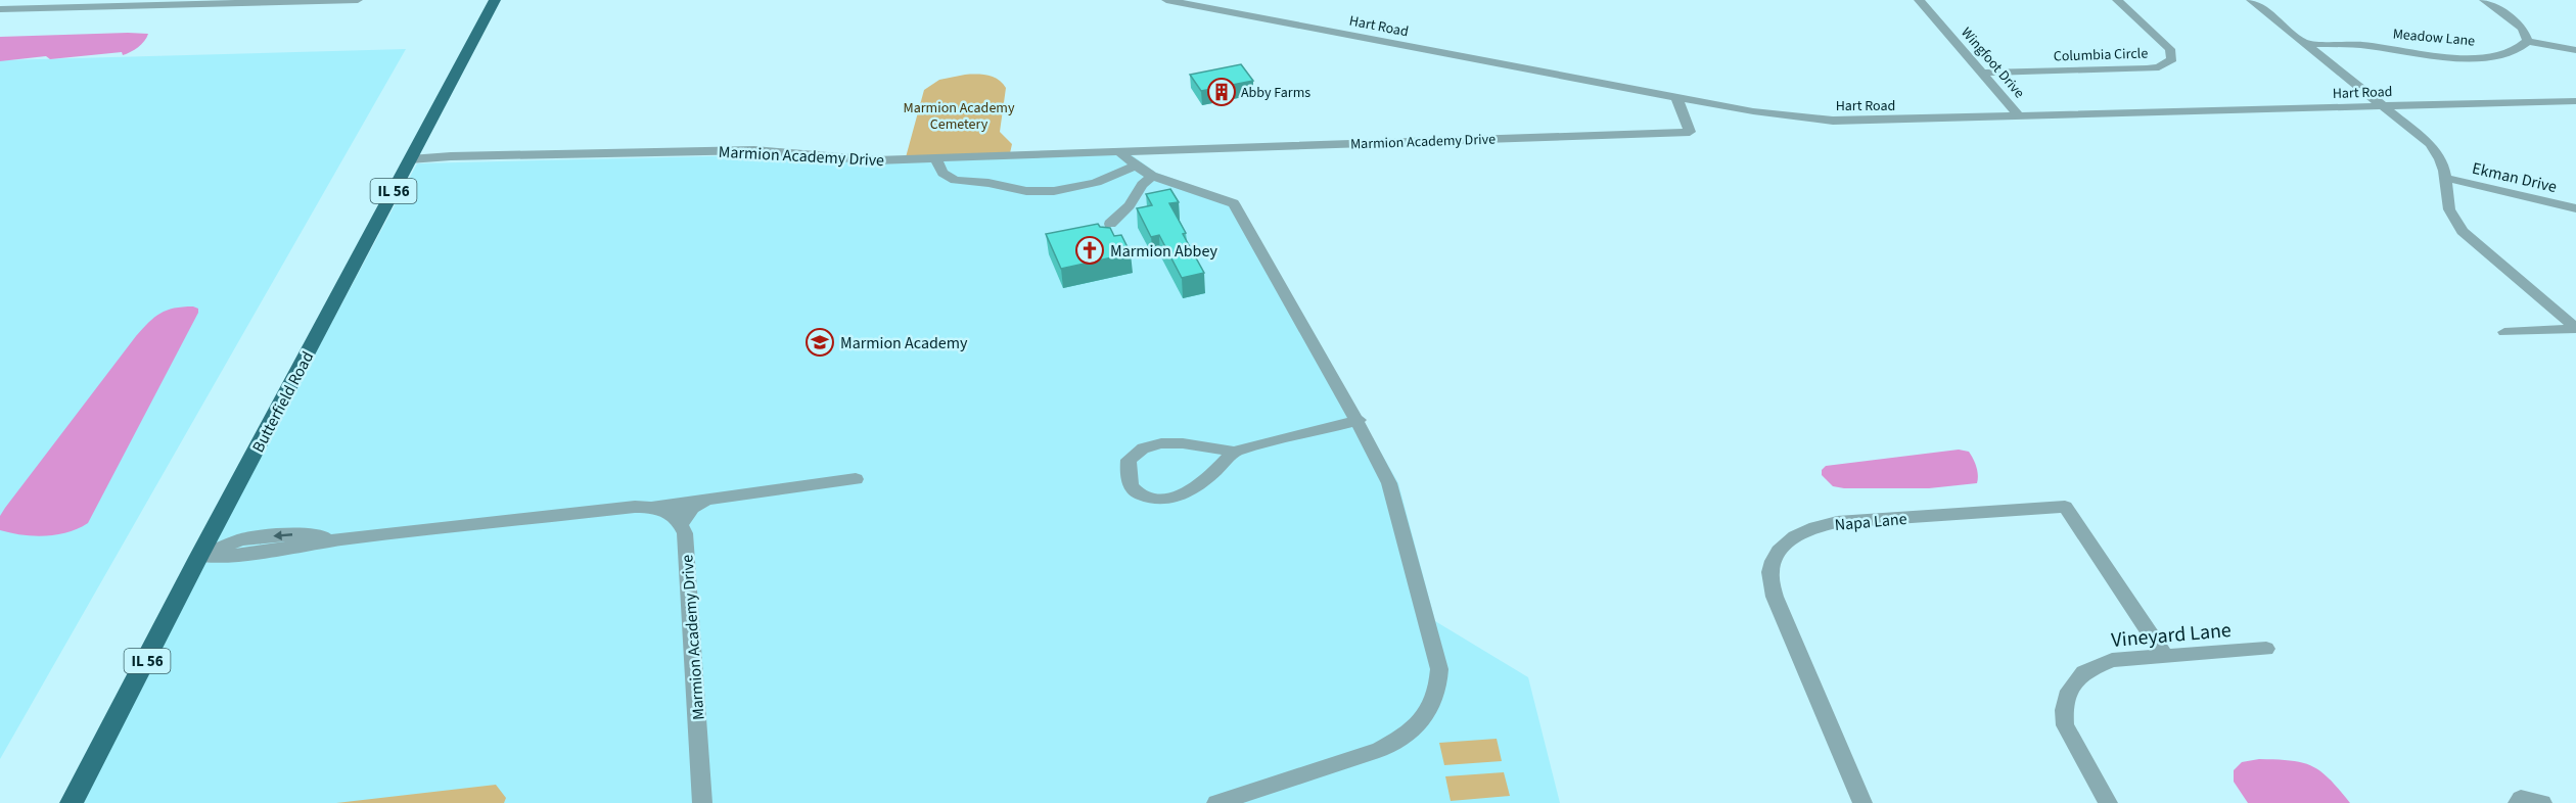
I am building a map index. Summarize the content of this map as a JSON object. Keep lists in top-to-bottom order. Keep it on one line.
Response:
{"streets":{"main road":["IL 56","Butterfield Road"],"street":["Hart Road","Meadow Lane","Columbia Circle","Wingfoot Drive","Marmion Academy Drive","Ekman Drive","Napa Lane","Vineyard Lane"]},"crossings":[["Hart Road","Wingfoot Drive"],["Hart Road","Marmion Academy Drive"],["Columbia Circle","Wingfoot Drive"],["Marmion Academy Drive","Butterfield Road"],["Napa Lane","Vineyard Lane"]],"parks":["Marmion Academy Cemetery"],"places":{"building":["Abby Farms"],"church":["Marmion Abbey"],"school or university":["Marmion Academy"]}}
